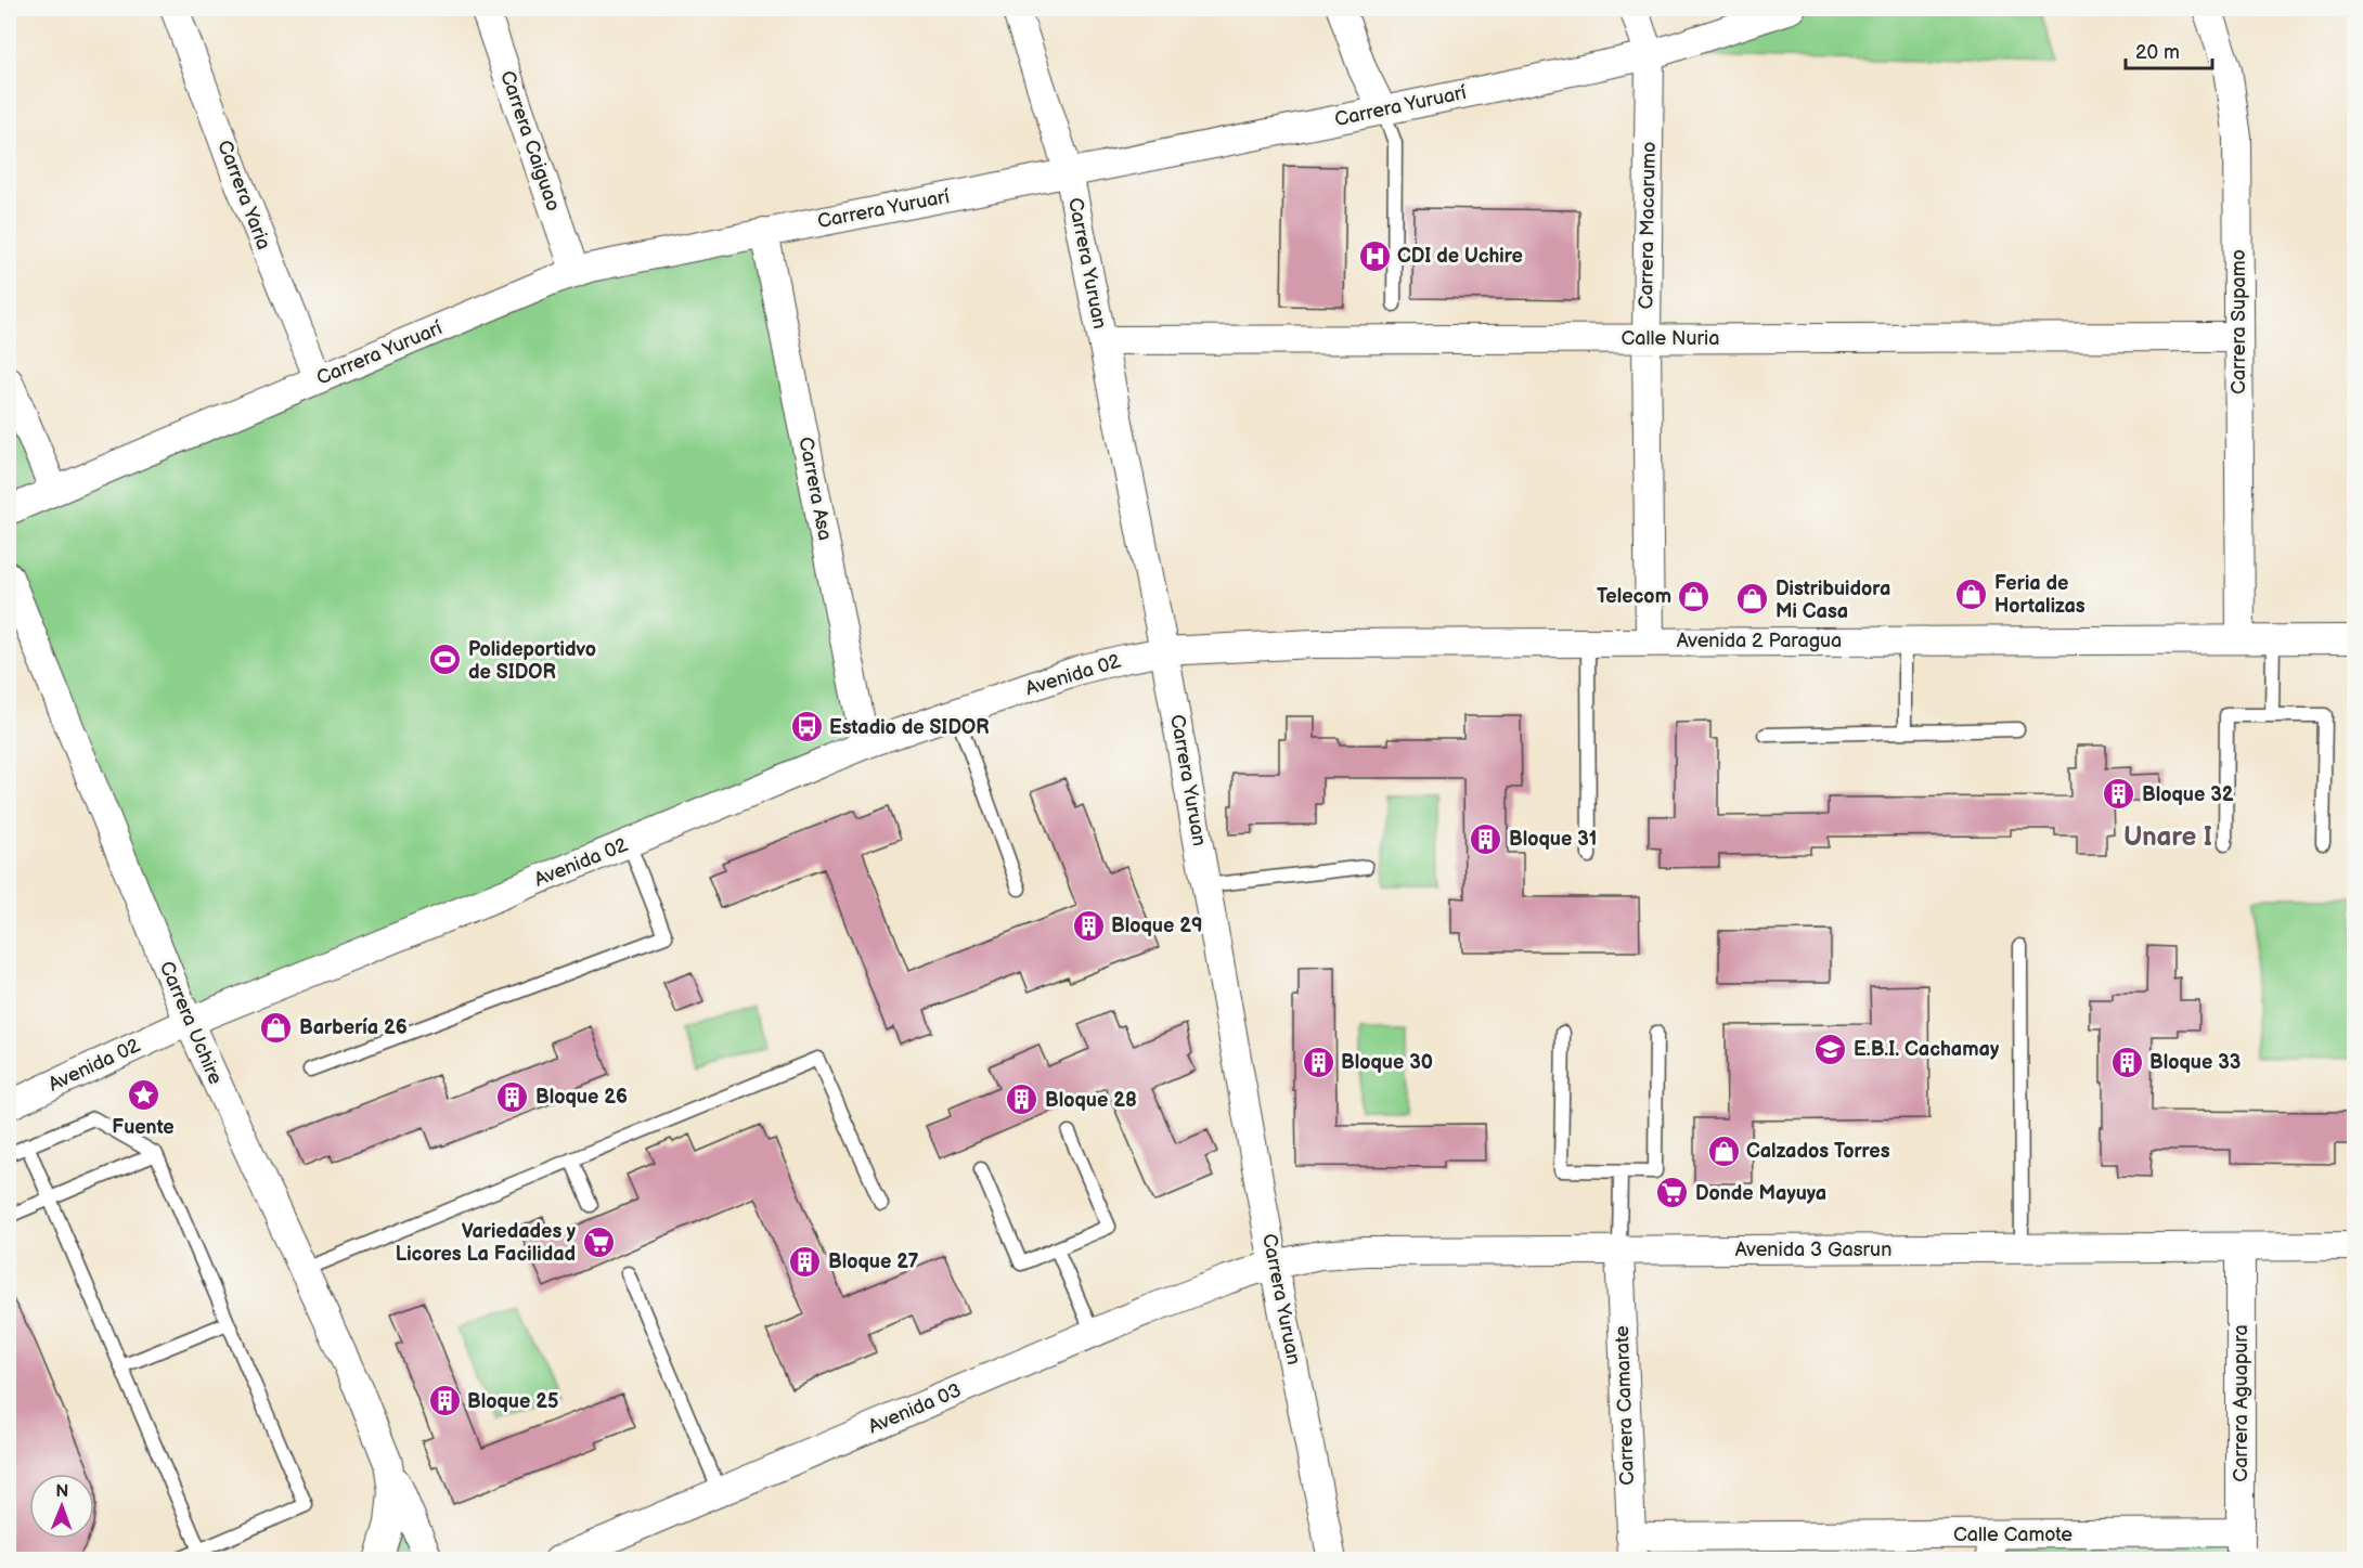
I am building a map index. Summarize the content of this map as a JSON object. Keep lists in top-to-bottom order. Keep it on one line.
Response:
{"streets":{"street":["Carrera Yuruarí","Carrera Caiguao","Carrera Yaria","Carrera Macarumo","Carrera Yuruan","Carrera Supamo","Calle Nuria","Carrera Asa","Avenida 2 Paragua","Avenida 02","Carrera Uchire","Avenida 3 Gasrun","Carrera Aguapura","Carrera Camarate","Avenida 03","Calle Camote"]},"crossings":[["Carrera Yuruarí","Carrera Caiguao"],["Carrera Yuruarí","Carrera Yaria"],["Carrera Yuruarí","Carrera Macarumo"],["Carrera Yuruarí","Carrera Yuruan"],["Carrera Yuruarí","Carrera Asa"],["Carrera Macarumo","Calle Nuria"],["Carrera Macarumo","Avenida 2 Paragua"],["Carrera Yuruan","Calle Nuria"],["Carrera Yuruan","Avenida 2 Paragua"],["Carrera Yuruan","Avenida 02"],["Carrera Yuruan","Avenida 3 Gasrun"],["Carrera Yuruan","Avenida 03"],["Carrera Supamo","Calle Nuria"],["Carrera Supamo","Avenida 2 Paragua"],["Carrera Asa","Avenida 02"],["Avenida 2 Paragua","Avenida 02"],["Avenida 02","Carrera Uchire"],["Avenida 3 Gasrun","Carrera Aguapura"],["Avenida 3 Gasrun","Carrera Camarate"],["Avenida 3 Gasrun","Avenida 03"],["Carrera Aguapura","Calle Camote"],["Carrera Camarate","Calle Camote"]],"districts":["Unare I"],"places":{"hospital":["CDI de Uchire"],"shop":["Feria de Hortalizas","Telecom","Distribuidora Mi Casa","Barbería 26","Calzados Torres"],"sports":["Polideportidvo de SIDOR"],"bus stop":["Estadio de SIDOR"],"building":["Bloque 32","Bloque 31","Bloque 29","Bloque 30","Bloque 33","Bloque 26","Bloque 28","Bloque 27","Bloque 25"],"school or university":["E.B.I. Cachamay"],"place":["Fuente"],"supermarket":["Donde Mayuya","Variedades y Licores La Facilidad"]},"scale_bar":"20 m","north":"top"}
